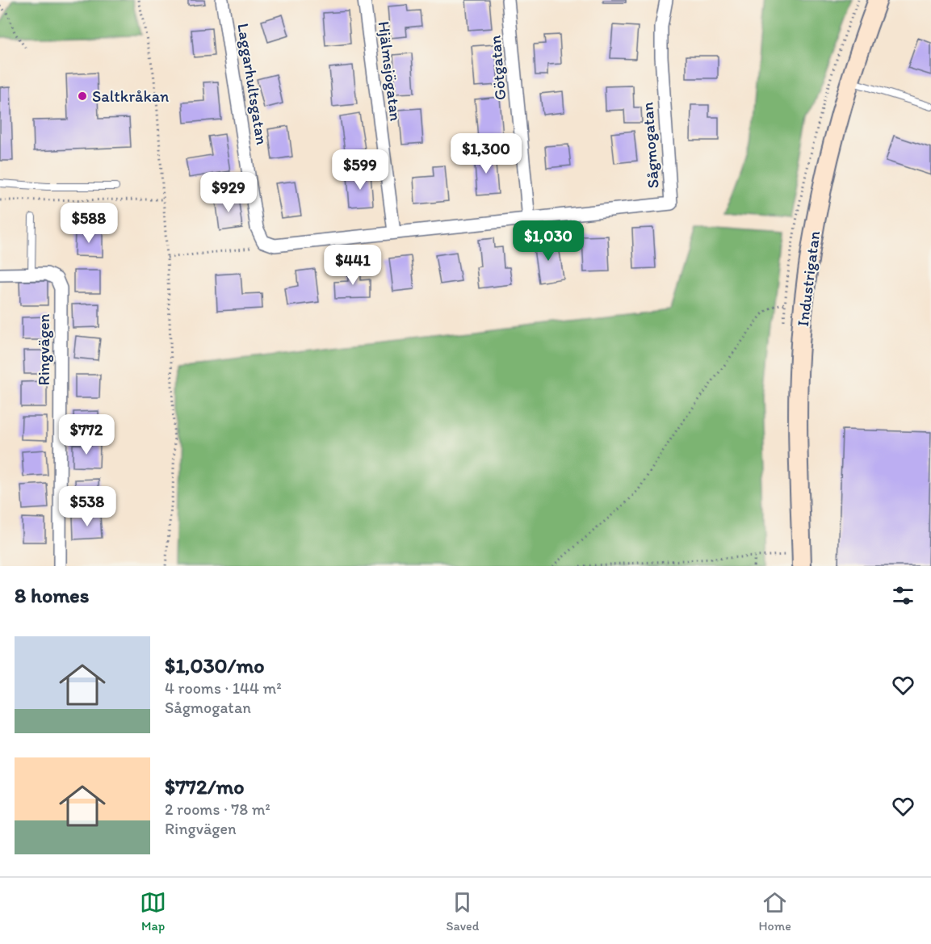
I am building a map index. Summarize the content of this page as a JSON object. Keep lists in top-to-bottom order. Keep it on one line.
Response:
{"streets":{"street":["Götgatan","Hjälmsjögatan","Laggarhultsgatan","Sågmogatan","Industrigatan","Ringvägen"]},"crossings":[["Götgatan","Sågmogatan"]],"places":["Saltkråkan"],"page":{"price":["$1,300","$599","$929","$588","$1,030","$441","$772","$538"],"heading":"8 homes","list":[{"name":"$1,030/mo","note":"4 rooms · 144 m² · Sågmogatan"},{"name":"$772/mo","note":"2 rooms · 78 m² · Ringvägen"}],"tabs":["Map","Saved","Home"]}}
